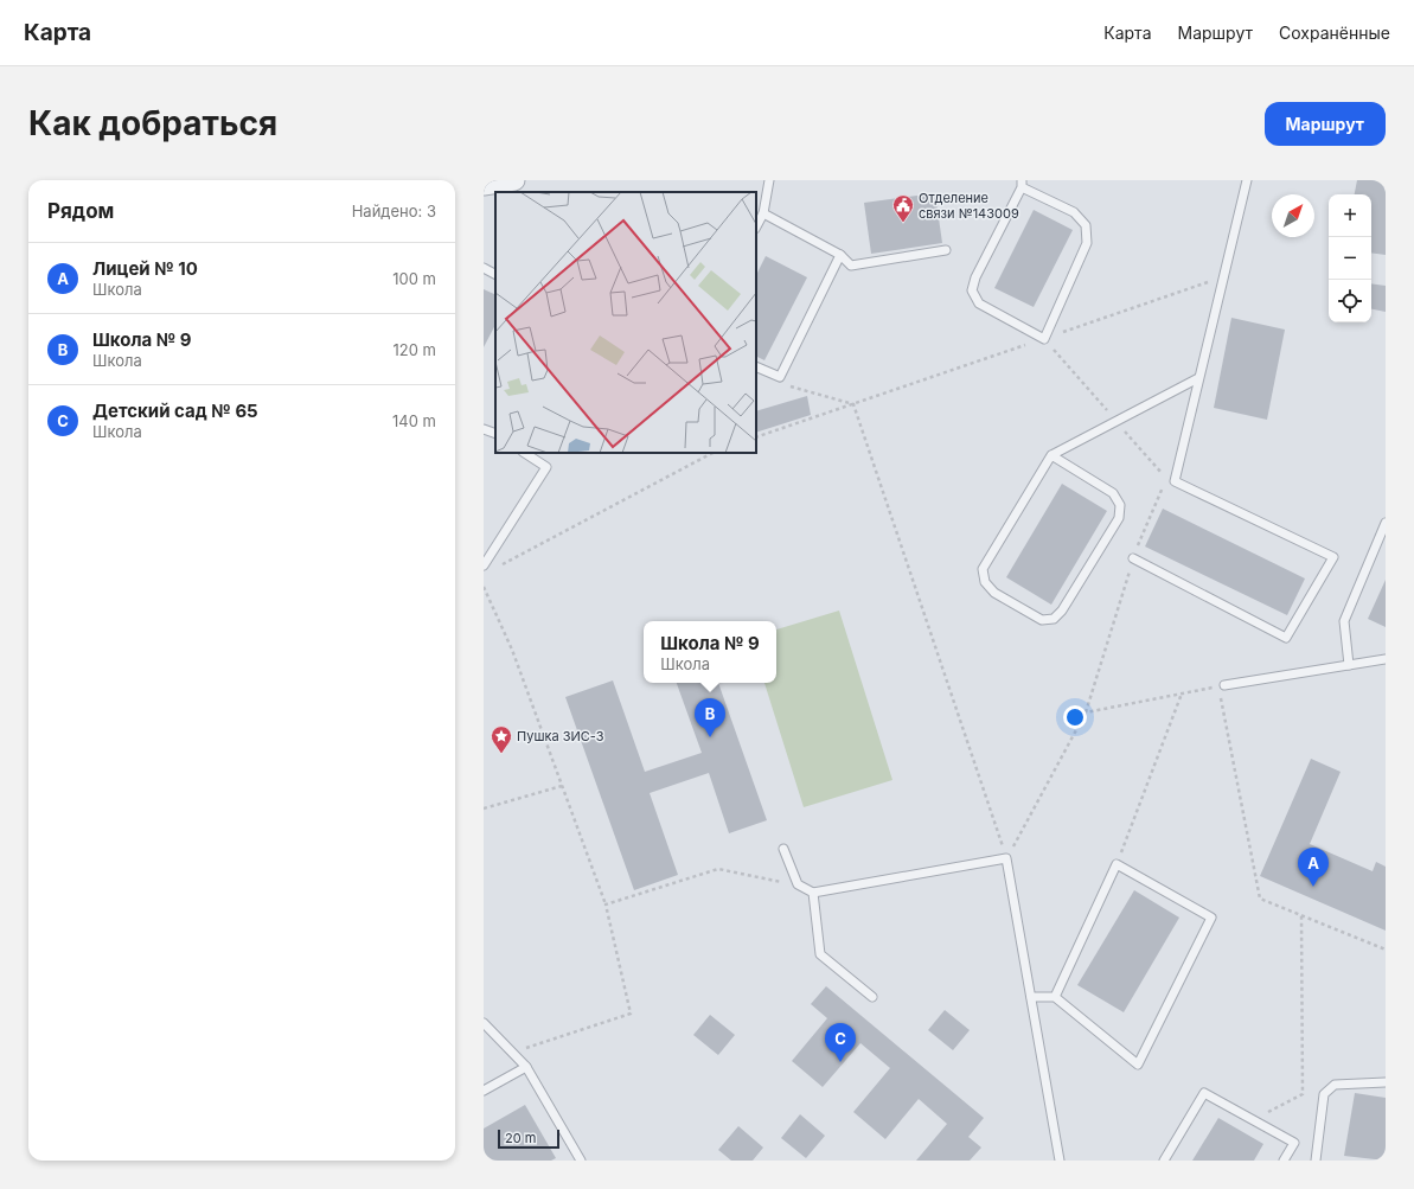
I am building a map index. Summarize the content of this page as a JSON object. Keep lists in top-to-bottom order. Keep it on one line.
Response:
{"places":{"public building":["Отделение связи №143009"],"place":["Пушка ЗИС-3"]},"scale_bar":"20 m","north":"top right","page":{"header":"Карта","nav":["Карта","Маршрут","Сохранённые"],"buttons":"Маршрут","title":"Как добраться","heading":["Рядом","Найдено: 3"],"map_buttons":["+","−"],"list":[{"mark":"A","name":"Лицей № 10","note":"Школа","value":"100 m"},{"mark":"B","name":"Школа № 9","note":"Школа","value":"120 m"},{"mark":"C","name":"Детский сад № 65","note":"Школа","value":"140 m"}],"popup":["Школа № 9","Школа"],"pins":["B","A","C"],"scale":"20 m"}}
